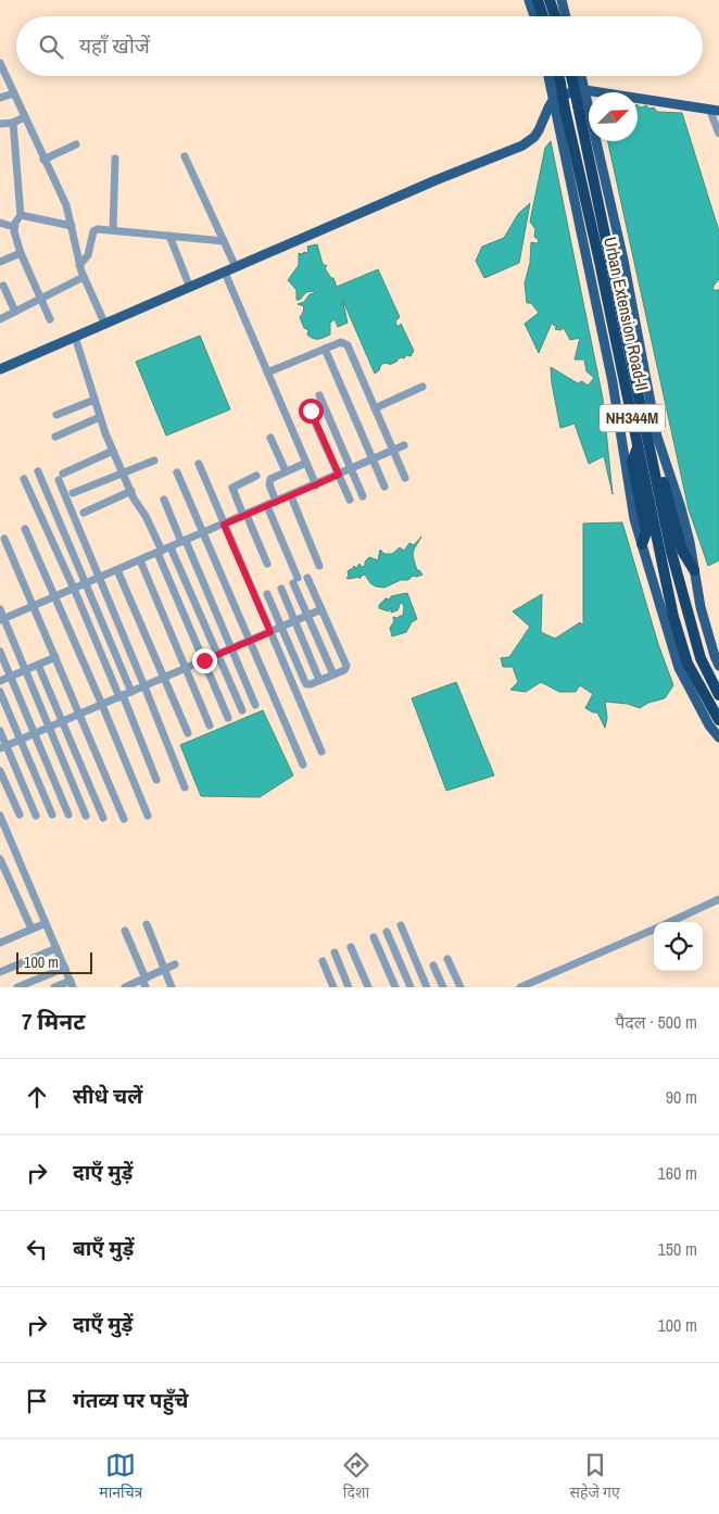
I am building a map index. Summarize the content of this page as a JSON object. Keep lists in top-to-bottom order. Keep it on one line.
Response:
{"streets":{"highway":["Urban Extension Road-II","NH344M"]},"scale_bar":"100 m","north":"top right","page":{"search":"यहाँ खोजें","scale":"100 m","heading":["7 मिनट","पैदल · 500 m"],"list":[["सीधे चलें","90 m"],["दाएँ मुड़ें","160 m"],["बाएँ मुड़ें","150 m"],["दाएँ मुड़ें","100 m"],"गंतव्य पर पहुँचे"],"nav":["मानचित्र","दिशा","सहेजे गए"]}}
